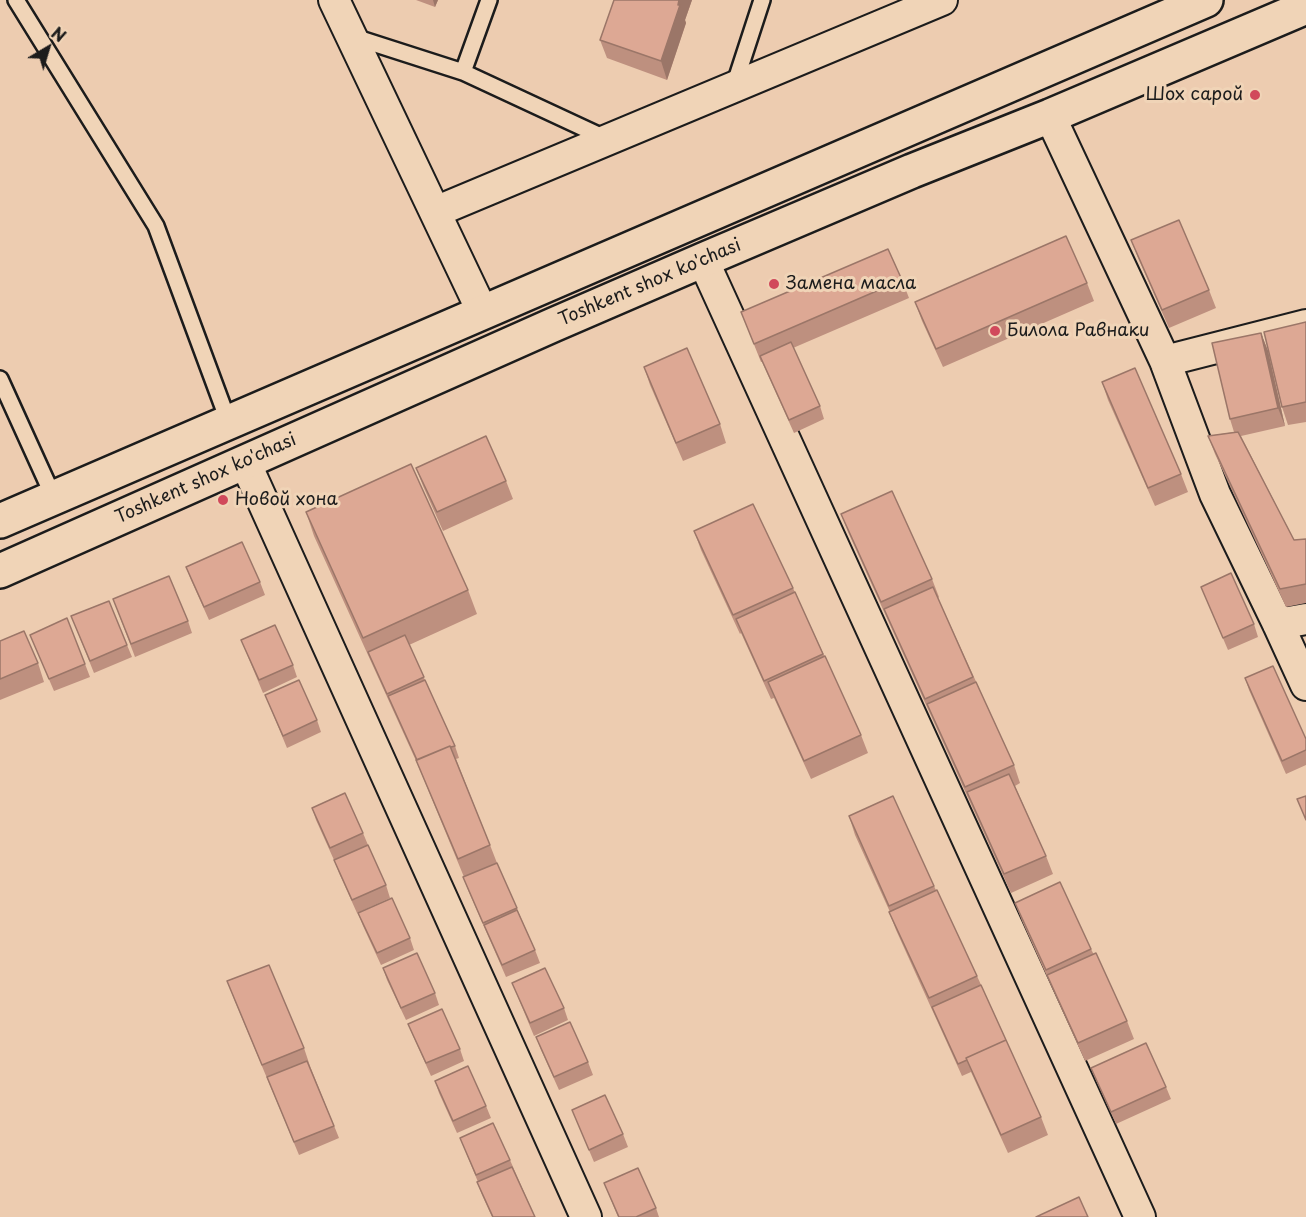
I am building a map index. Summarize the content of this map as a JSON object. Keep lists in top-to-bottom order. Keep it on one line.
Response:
{"streets":{"main road":["Toshkent shox ko'chasi"]},"places":["Шох сарой","Замена масла","Билола Равнаки","Новой хона"],"north":"top right"}
